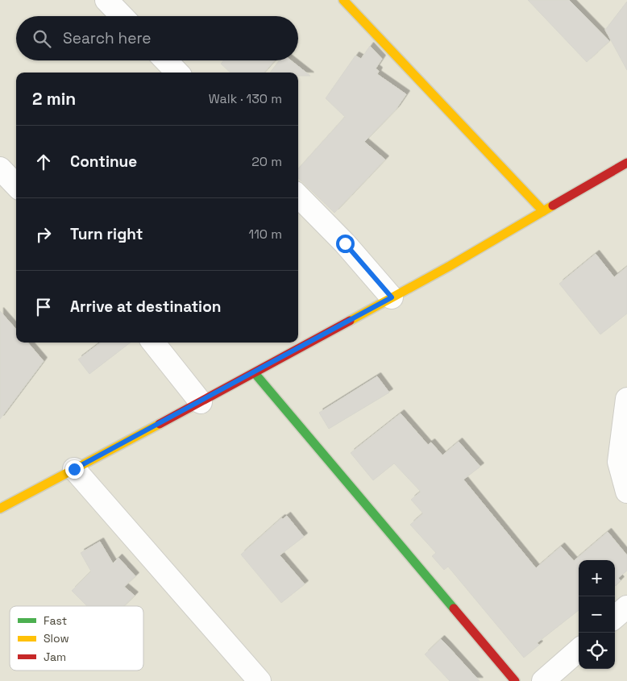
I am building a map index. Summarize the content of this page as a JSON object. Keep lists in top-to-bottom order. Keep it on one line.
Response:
{"legend":["Fast","Slow","Jam"],"page":{"search":"Search here","heading":["2 min","Walk · 130 m"],"list":[["Continue","20 m"],["Turn right","110 m"],"Arrive at destination"],"map_buttons":["+","−"]}}
